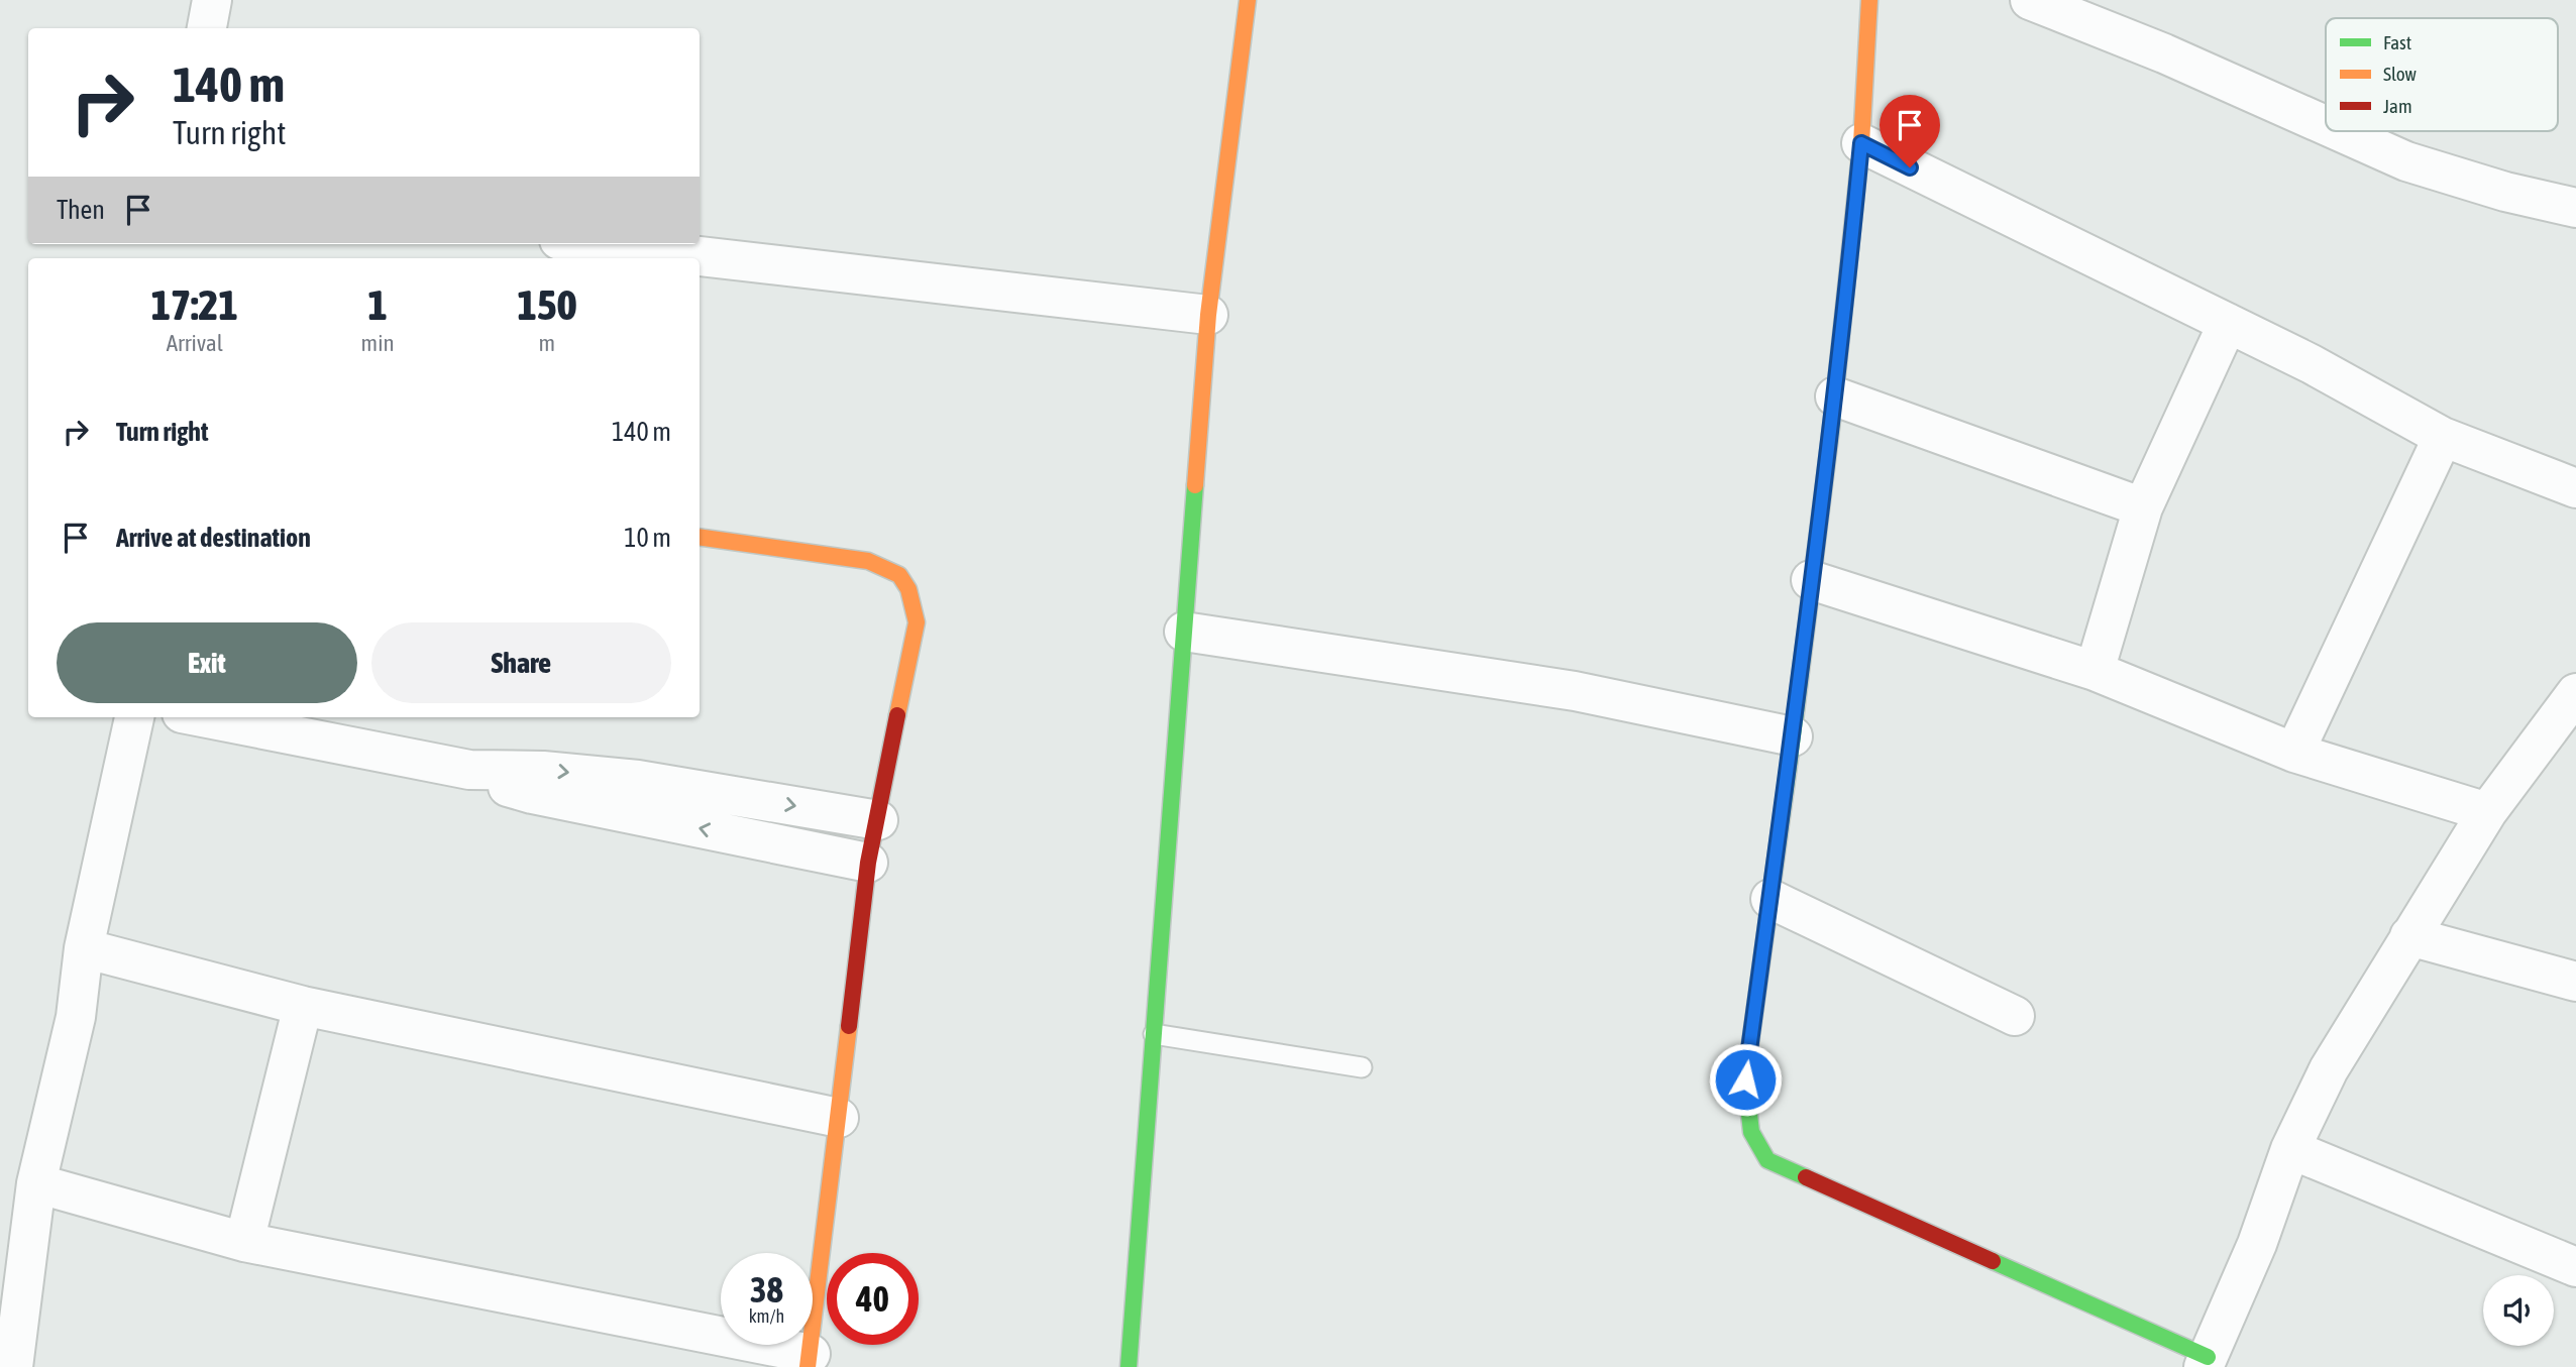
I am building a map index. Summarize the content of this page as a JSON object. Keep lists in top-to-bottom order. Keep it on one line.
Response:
{"legend":["Fast","Slow","Jam"],"page":{"turn":["140 m","Turn right"],"then":"Then","eta":["17:21","Arrival","1","min","150","m"],"list":[{"name":"Turn right","value":"140 m"},{"name":"Arrive at destination","value":"10 m"}],"buttons":["Exit","Share"],"speed":"38 km/h","limit":"40"}}
